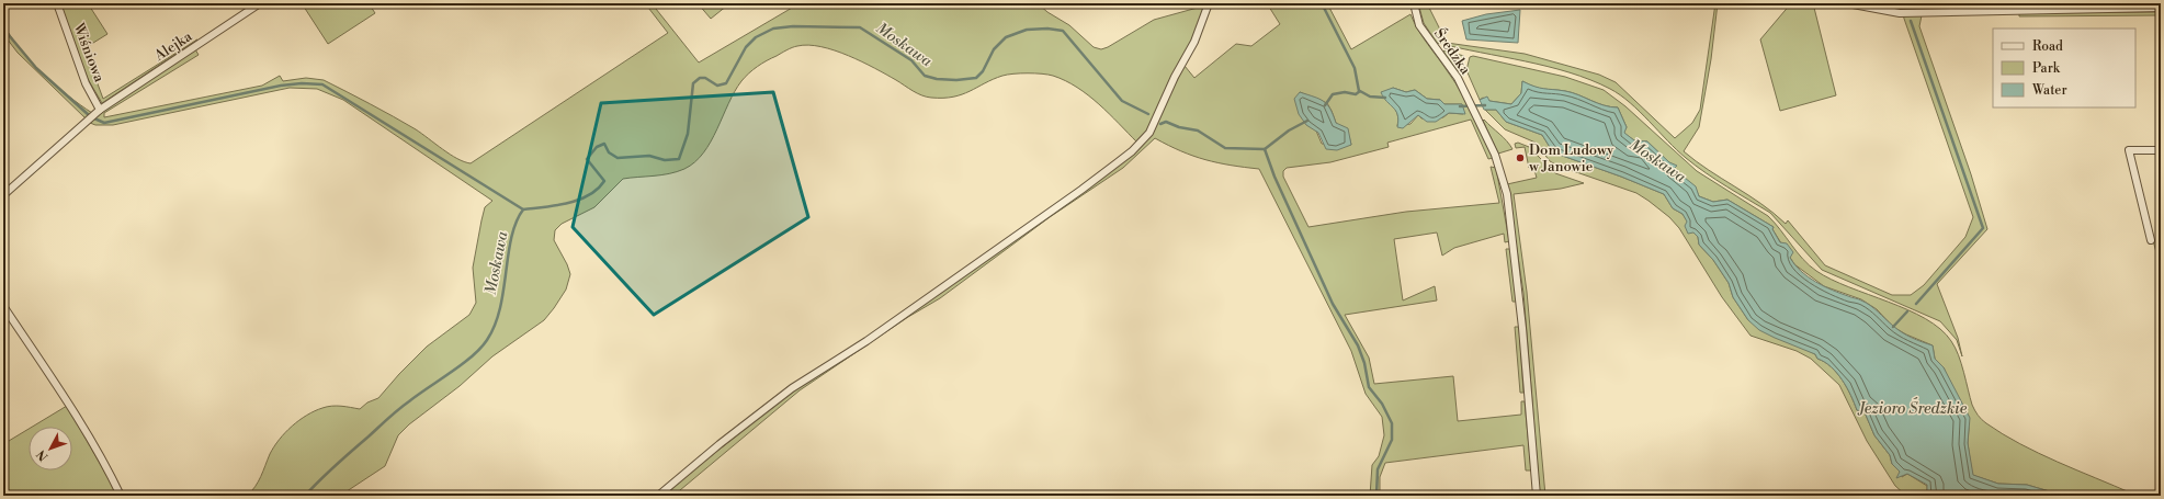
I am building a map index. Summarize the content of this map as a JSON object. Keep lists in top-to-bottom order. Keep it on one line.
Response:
{"streets":{"street":["Alejka","Średzka","Wiśniowa"]},"crossings":[["Alejka","Wiśniowa"]],"water":["Moskawa","Jezioro Średzkie"],"places":["Dom Ludowy w Janowie"],"legend":["Road","Park","Water"],"north":"bottom left"}
